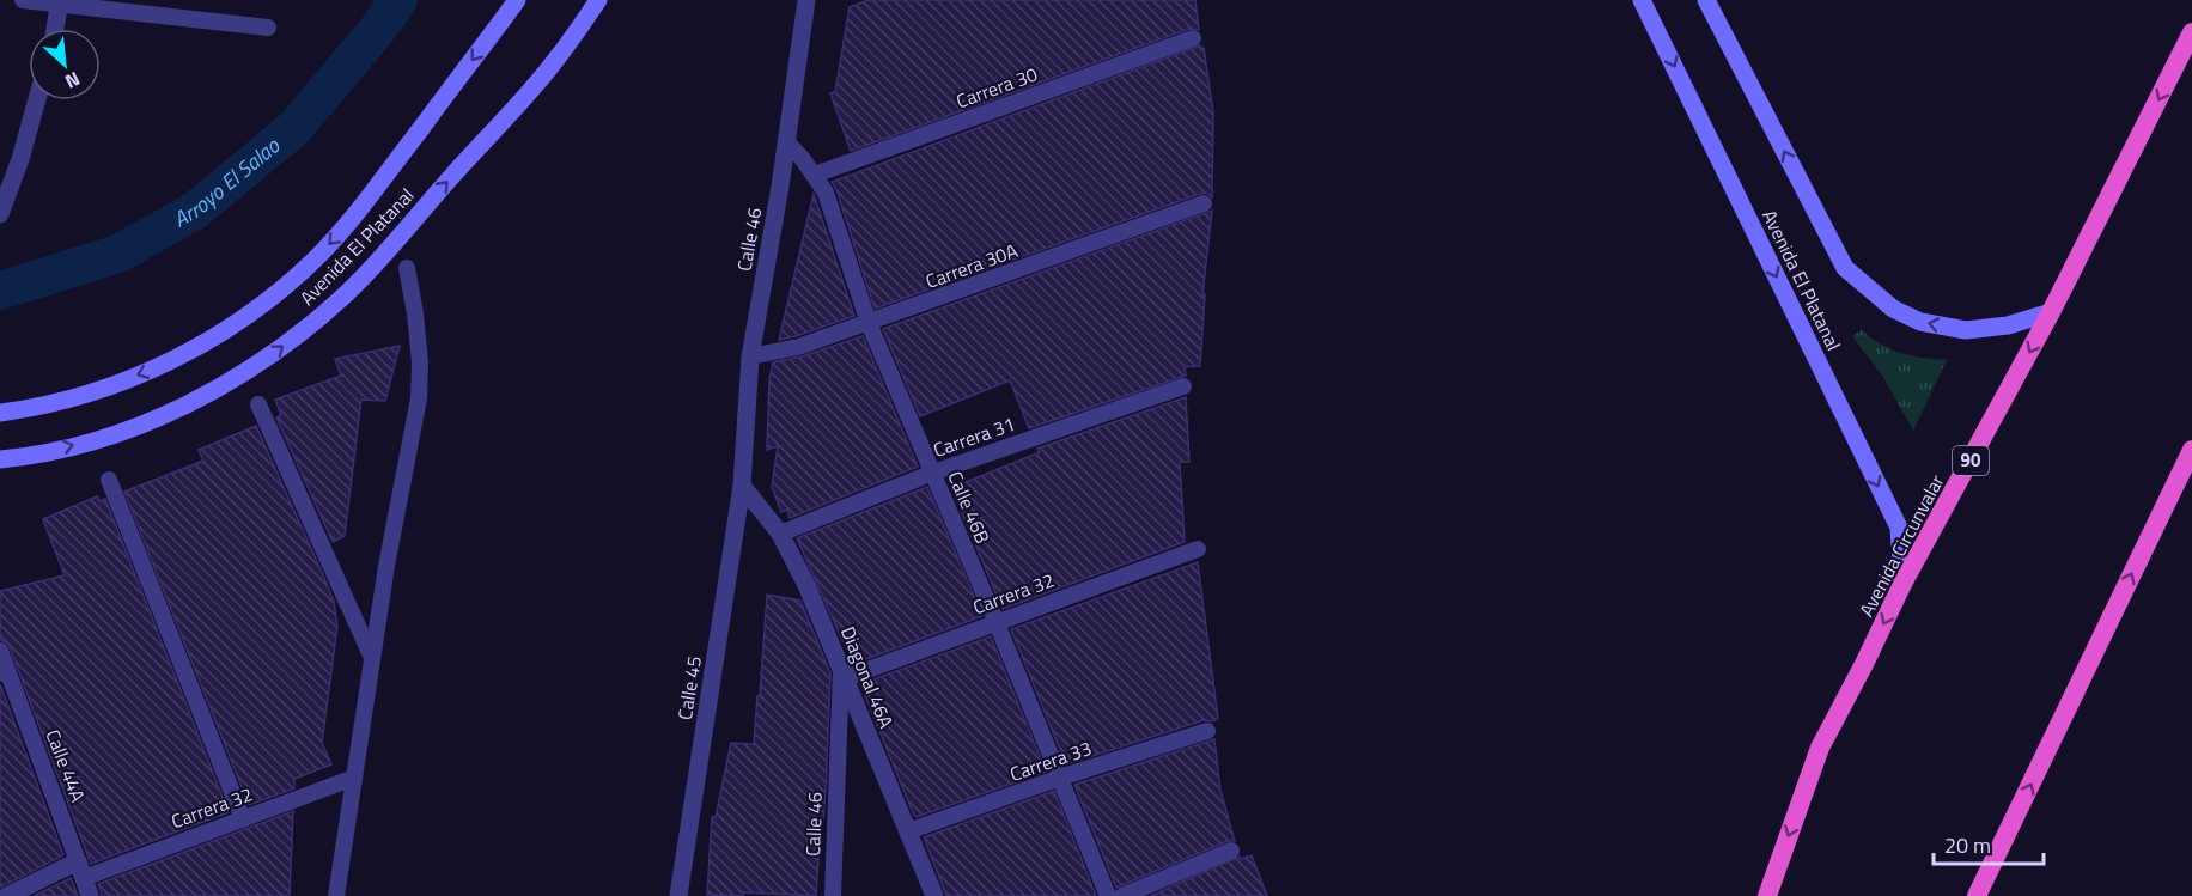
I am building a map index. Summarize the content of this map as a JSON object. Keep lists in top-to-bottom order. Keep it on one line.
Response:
{"streets":{"highway":["90","Avenida Circunvalar"],"main road":["Avenida El Platanal"],"street":["Calle 46","Carrera 32","Diagonal 46A","Calle 45"],"lane":["Carrera 30","Carrera 30A","Carrera 31","Calle 46B","Carrera 33","Calle 44A"]},"crossings":[["Carrera 30","Calle 46B"],["Calle 46","Carrera 30A"],["Calle 46","Calle 46B"],["Calle 46","Carrera 32"],["Calle 46","Diagonal 46A"],["Calle 46","Calle 45"],["Avenida El Platanal","Avenida Circunvalar"],["Carrera 30A","Calle 46B"],["Carrera 31","Calle 46B"],["Carrera 31","Diagonal 46A"],["Calle 46B","Carrera 32"],["Calle 46B","Carrera 33"],["Carrera 32","Diagonal 46A"],["Carrera 32","Calle 44A"],["Diagonal 46A","Calle 45"],["Diagonal 46A","Carrera 33"]],"one_way":["Avenida Circunvalar"],"water":["Arroyo El Salao"],"scale_bar":"20 m","north":"bottom right"}
